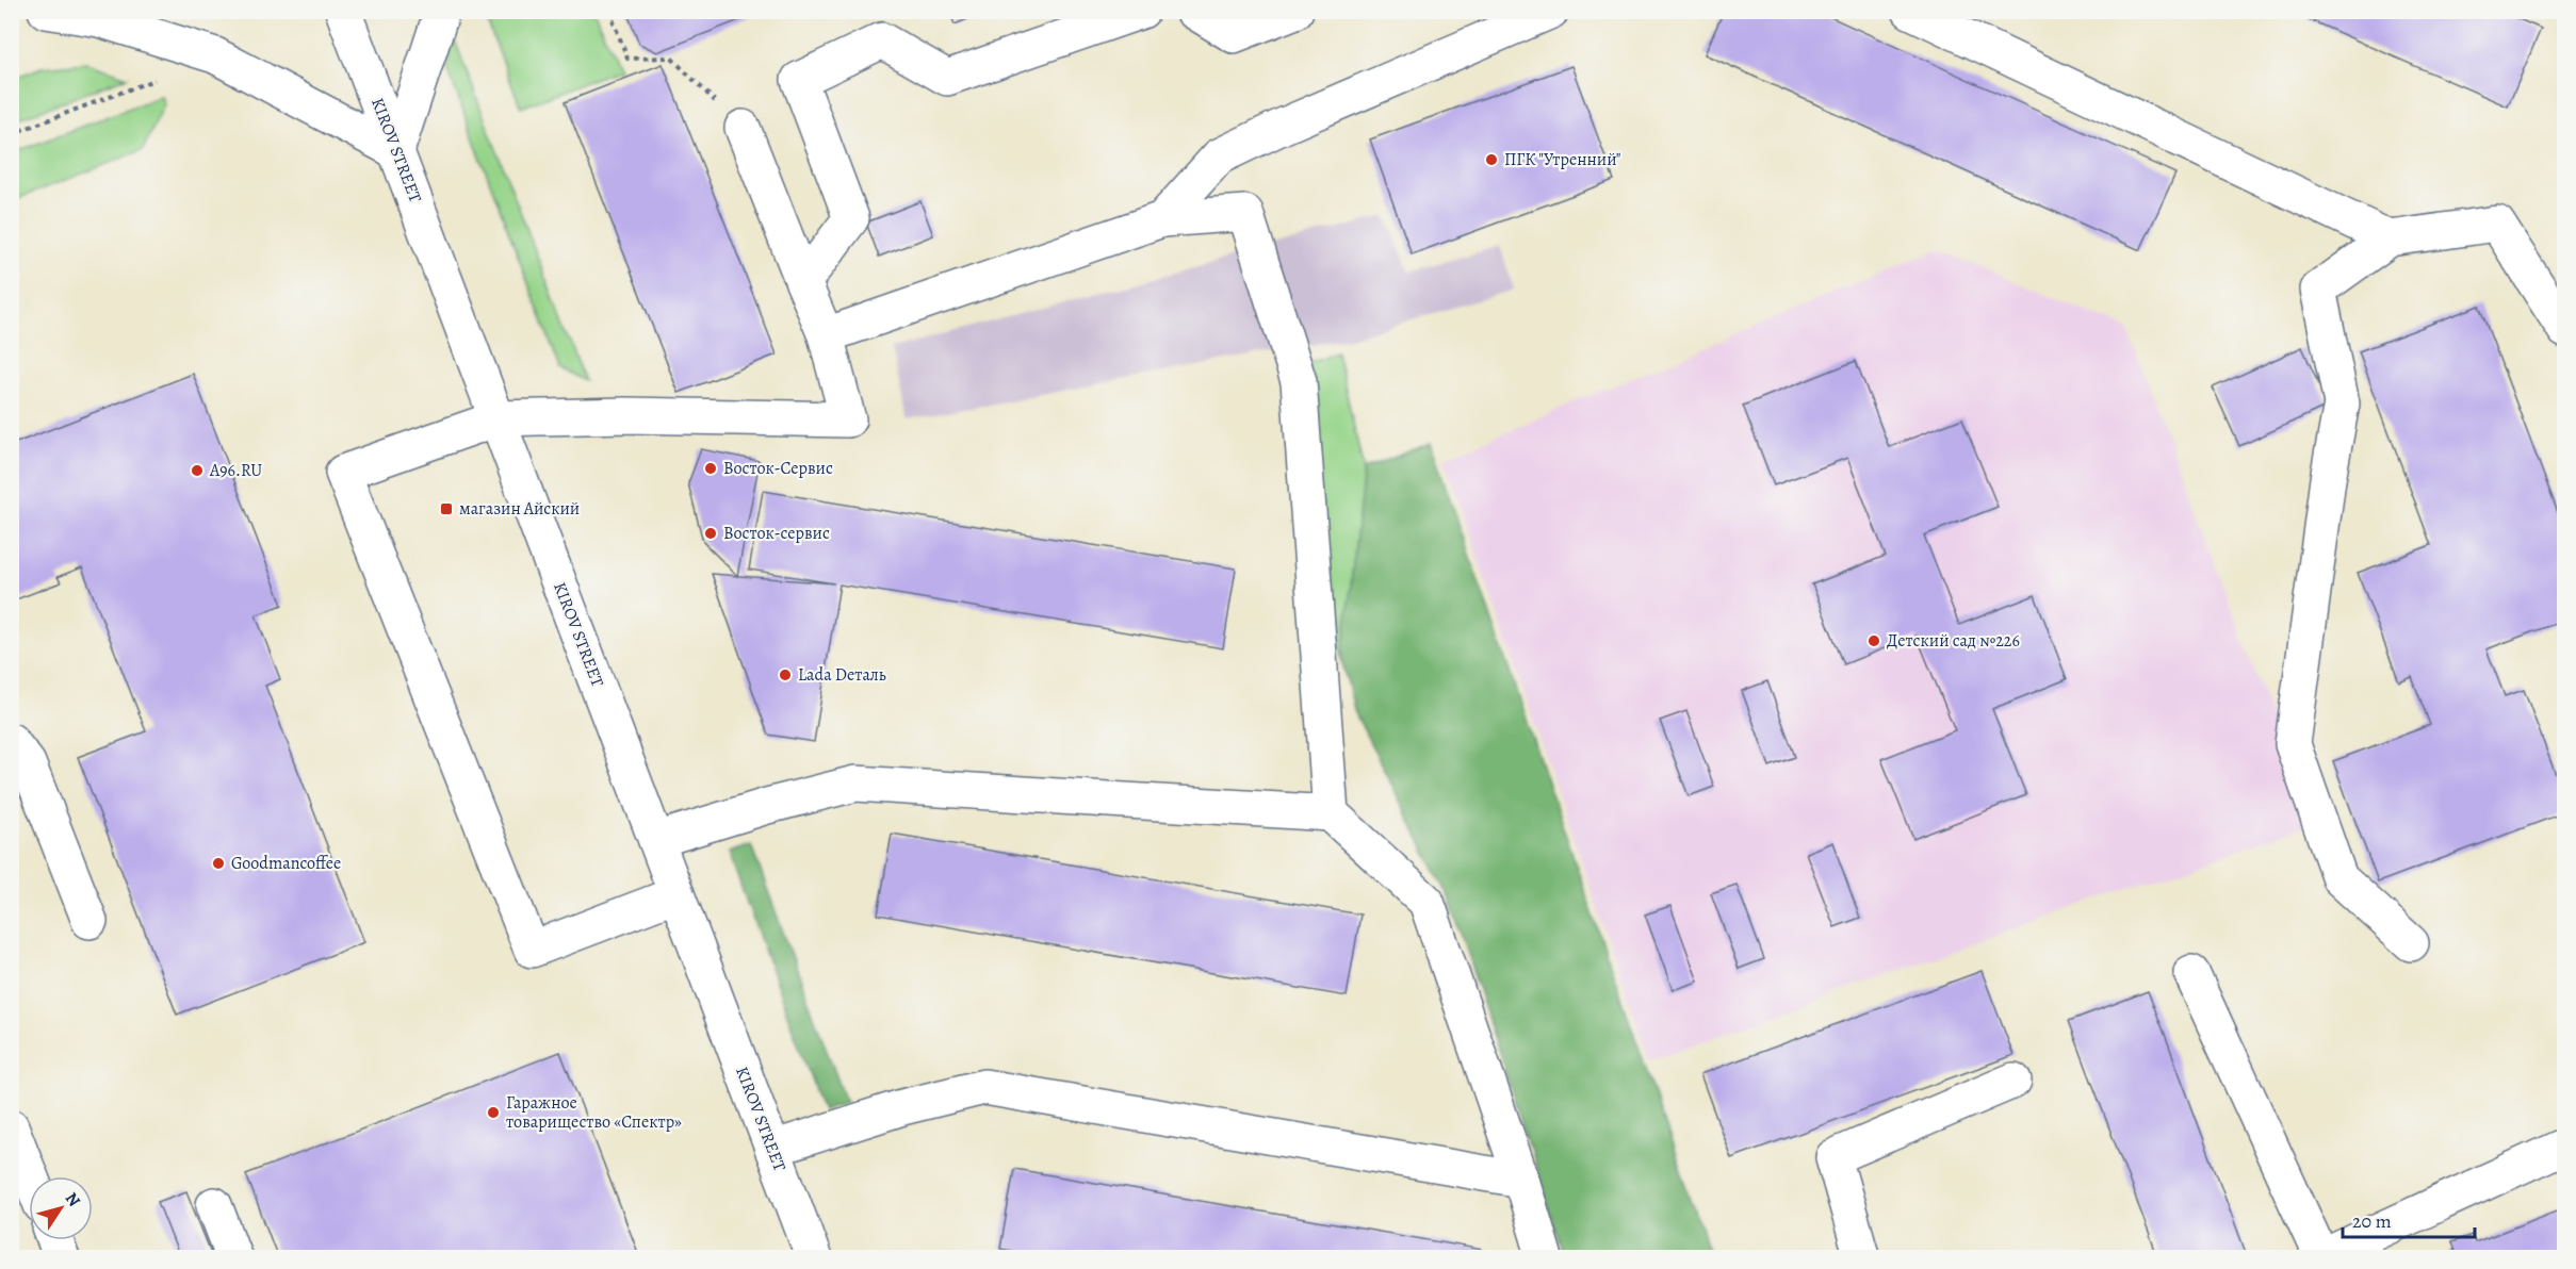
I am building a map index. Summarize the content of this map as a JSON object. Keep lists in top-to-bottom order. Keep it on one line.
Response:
{"streets":{"main road":["KIROV STREET"]},"places":{"other":["ПГК \"Утренний\"","Восток-Сервис","А96.RU","Восток-сервис","Детский сад №226","Lada Dеталь","Goodmancoffee","Гаражное товарищество «Спектр»"],"transit":["магазин Айский"]},"scale_bar":"20 m","north":"top right"}
